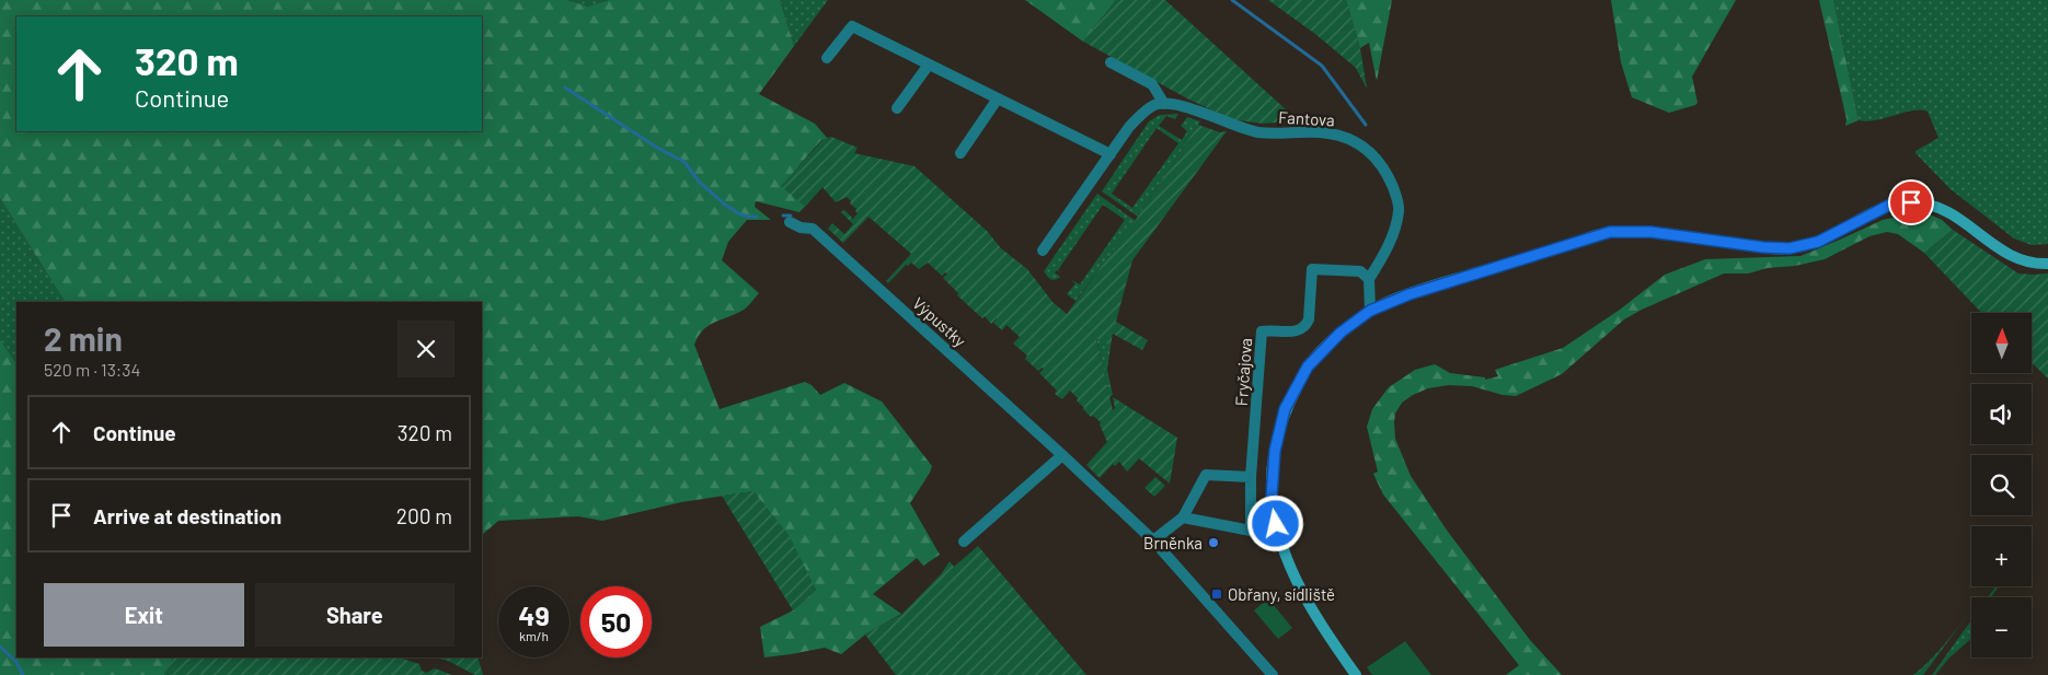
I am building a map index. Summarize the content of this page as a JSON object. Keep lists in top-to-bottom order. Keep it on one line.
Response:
{"streets":{"street":["Fantova","Výpustky","Fryčajova"]},"crossings":[["Fantova","Fryčajova"]],"places":{"other":["Brněnka"],"transit":["Obřany, sídliště"]},"north":"top","page":{"turn":["320 m","Continue"],"heading":["2 min","520 m · 13:34"],"map_buttons":["+","−"],"list":[{"name":"Continue","value":"320 m"},{"name":"Arrive at destination","value":"200 m"}],"buttons":["Exit","Share"],"speed":"49 km/h","limit":"50"}}
